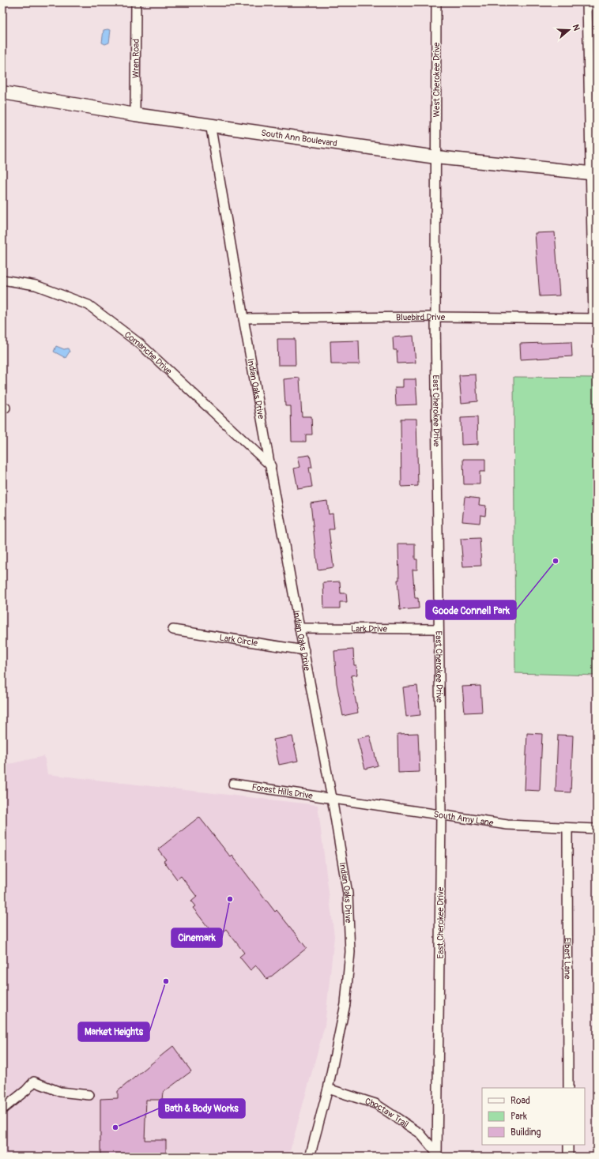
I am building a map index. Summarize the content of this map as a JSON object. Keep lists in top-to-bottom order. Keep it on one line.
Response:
{"streets":{"street":["Wren Road","West Cherokee Drive","South Ann Boulevard","Bluebird Drive","Comanche Drive","Indian Oaks Drive","East Cherokee Drive","Lark Drive","Lark Circle","Forest Hills Drive","South Amy Lane","Elbert Lane","Choctaw Trail"]},"crossings":[["Wren Road","South Ann Boulevard"],["West Cherokee Drive","South Ann Boulevard"],["West Cherokee Drive","East Cherokee Drive"],["South Ann Boulevard","Indian Oaks Drive"],["South Ann Boulevard","East Cherokee Drive"],["Bluebird Drive","Indian Oaks Drive"],["Bluebird Drive","East Cherokee Drive"],["Comanche Drive","Indian Oaks Drive"],["Indian Oaks Drive","Lark Drive"],["Indian Oaks Drive","Lark Circle"],["Indian Oaks Drive","Forest Hills Drive"],["Indian Oaks Drive","South Amy Lane"],["Indian Oaks Drive","Choctaw Trail"],["East Cherokee Drive","Lark Drive"],["East Cherokee Drive","South Amy Lane"],["East Cherokee Drive","Choctaw Trail"],["Forest Hills Drive","South Amy Lane"],["South Amy Lane","Elbert Lane"]],"places":["Goode Connell Park","Cinemark","Market Heights","Bath & Body Works"],"legend":["Road","Park","Building"],"north":"right"}
